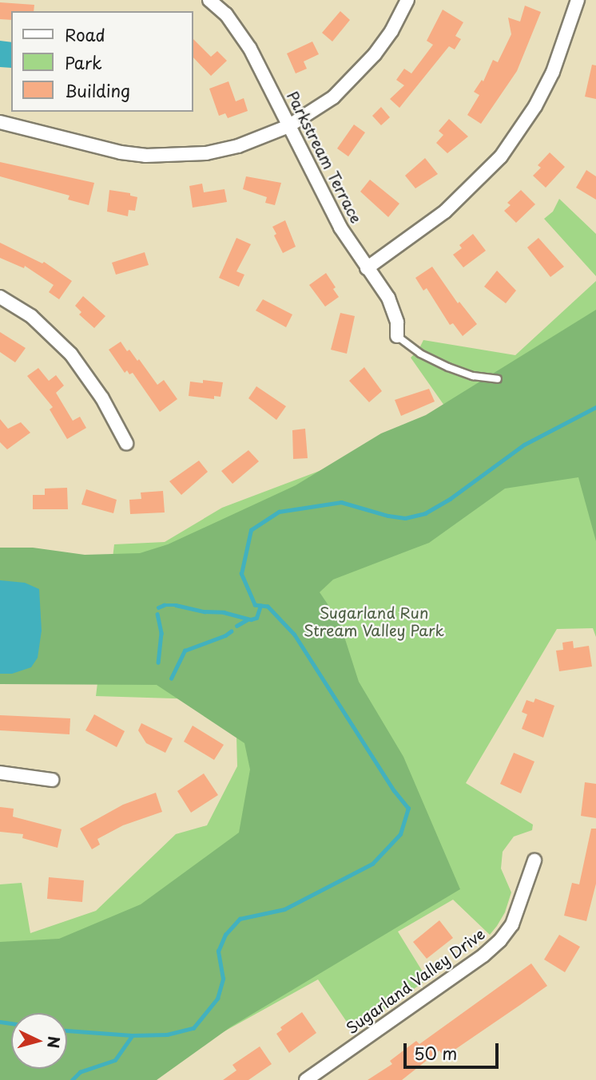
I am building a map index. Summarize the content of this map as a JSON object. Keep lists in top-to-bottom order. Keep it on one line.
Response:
{"streets":{"street":["Parkstream Terrace","Sugarland Valley Drive"]},"parks":["Sugarland Run Stream Valley Park"],"legend":["Road","Park","Building"],"scale_bar":"50 m","north":"right"}
